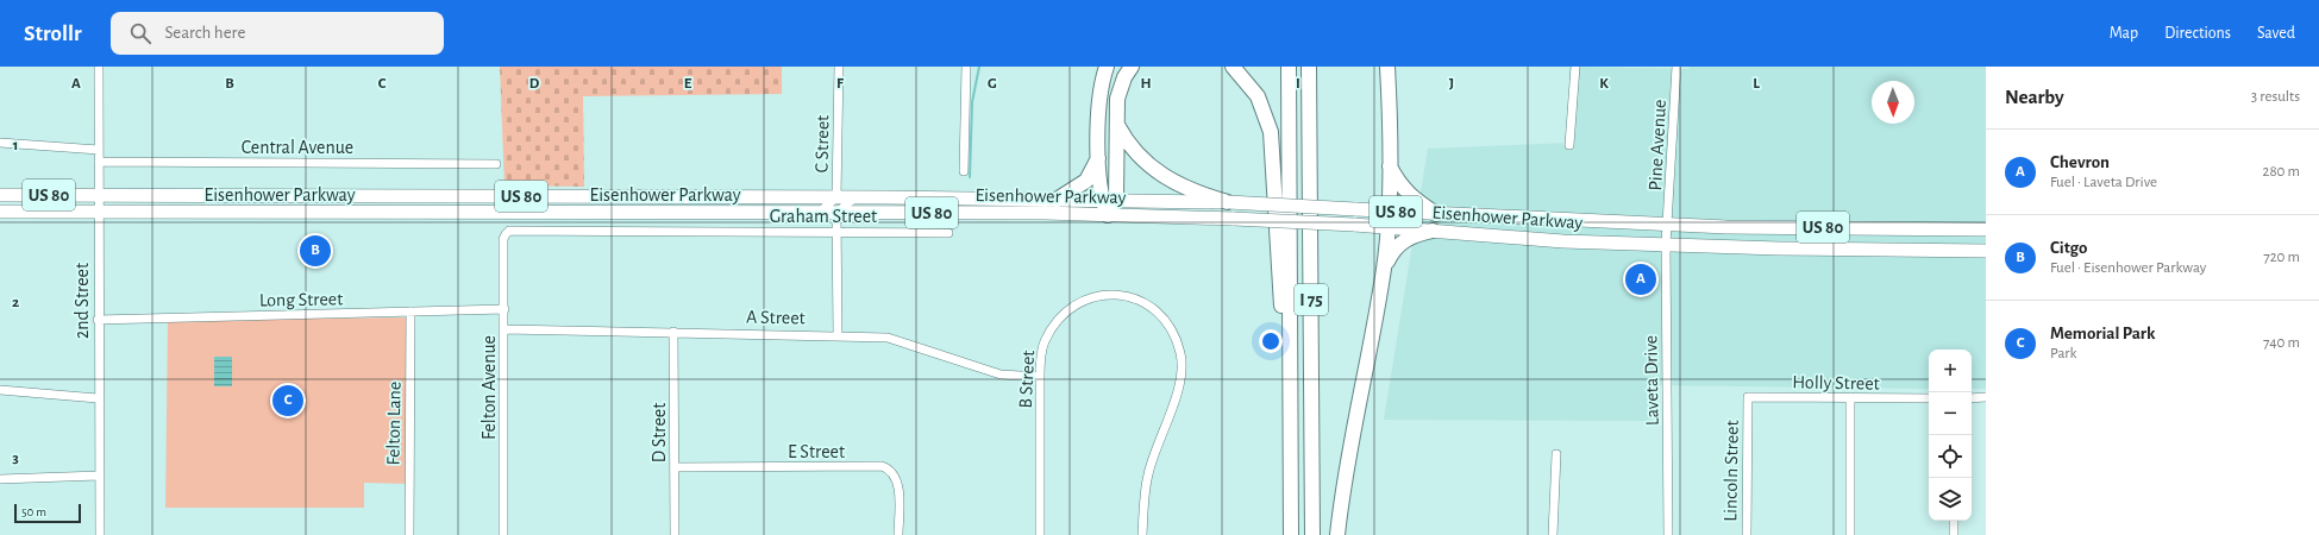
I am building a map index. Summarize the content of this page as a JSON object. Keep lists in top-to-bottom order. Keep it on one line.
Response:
{"streets":{"highway":["I 75"],"main road":["Eisenhower Parkway","US 80"],"street":["C Street","Pine Avenue","Central Avenue","Graham Street","Long Street","2nd Street","A Street","B Street","Laveta Drive","Holly Street","Felton Avenue","Felton Lane","D Street","E Street","Lincoln Street"]},"crossings":[["C Street","Eisenhower Parkway"],["Pine Avenue","Eisenhower Parkway"],["Pine Avenue","Laveta Drive"],["Central Avenue","2nd Street"],["Eisenhower Parkway","2nd Street"],["Eisenhower Parkway","Laveta Drive"],["Graham Street","Felton Avenue"],["Long Street","2nd Street"],["Long Street","Felton Avenue"],["Long Street","Felton Lane"],["A Street","B Street"],["A Street","Felton Avenue"],["A Street","D Street"],["Holly Street","Lincoln Street"],["D Street","E Street"]],"scale_bar":"50 m","north":"bottom","page":{"header":"Strollr","search":"Search here","nav":["Map","Directions","Saved"],"heading":["Nearby","3 results"],"list":[{"mark":"A","name":"Chevron","note":"Fuel · Laveta Drive","value":"280 m"},{"mark":"B","name":"Citgo","note":"Fuel · Eisenhower Parkway","value":"720 m"},{"mark":"C","name":"Memorial Park","note":"Park","value":"740 m"}],"pins":["B","A","C"],"map_buttons":["+","−"],"scale":"50 m"},"grid":{"columns":["A","B","C","D","E","F","G","H","I","J","K","L"],"rows":["1","2","3"]}}
